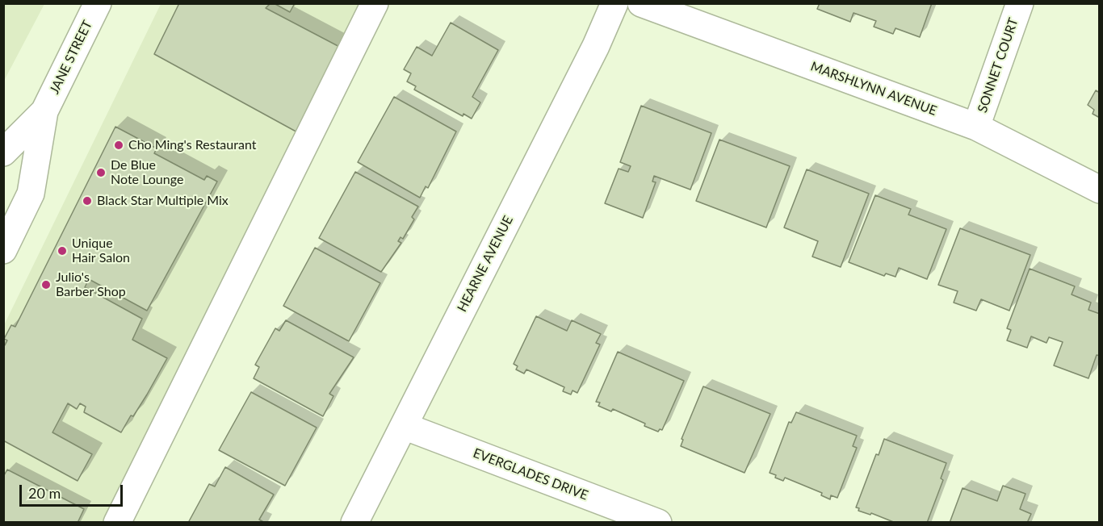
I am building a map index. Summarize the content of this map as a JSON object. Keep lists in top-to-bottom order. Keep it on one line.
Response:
{"streets":{"street":["JANE STREET","SONNET COURT","MARSHLYNN AVENUE","HEARNE AVENUE","EVERGLADES DRIVE"]},"crossings":[["SONNET COURT","MARSHLYNN AVENUE"],["HEARNE AVENUE","EVERGLADES DRIVE"]],"places":["Cho Ming's Restaurant","De Blue Note Lounge","Black Star Multiple Mix","Unique Hair Salon","Julio's Barber Shop"],"scale_bar":"20 m"}
